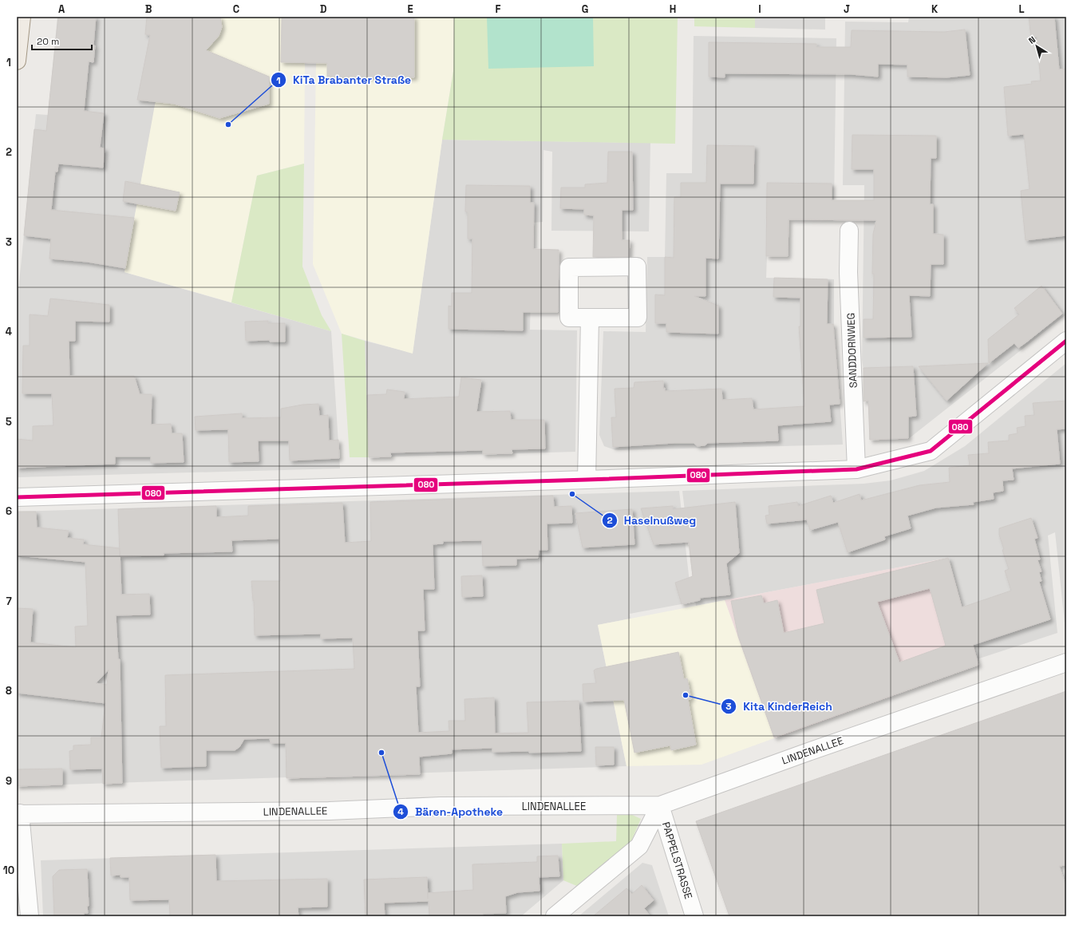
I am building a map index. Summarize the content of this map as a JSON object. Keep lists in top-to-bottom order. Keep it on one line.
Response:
{"streets":{"street":["SANDDORNWEG","LINDENALLEE","PAPPELSTRASSE"]},"crossings":[["LINDENALLEE","PAPPELSTRASSE"]],"places":["KiTa Brabanter Straße","Haselnußweg","Kita KinderReich","Bären-Apotheke"],"lines":["transit line 080"],"scale_bar":"20 m","north":"top left","grid":{"columns":["A","B","C","D","E","F","G","H","I","J","K","L"],"rows":["1","2","3","4","5","6","7","8","9","10"]}}
